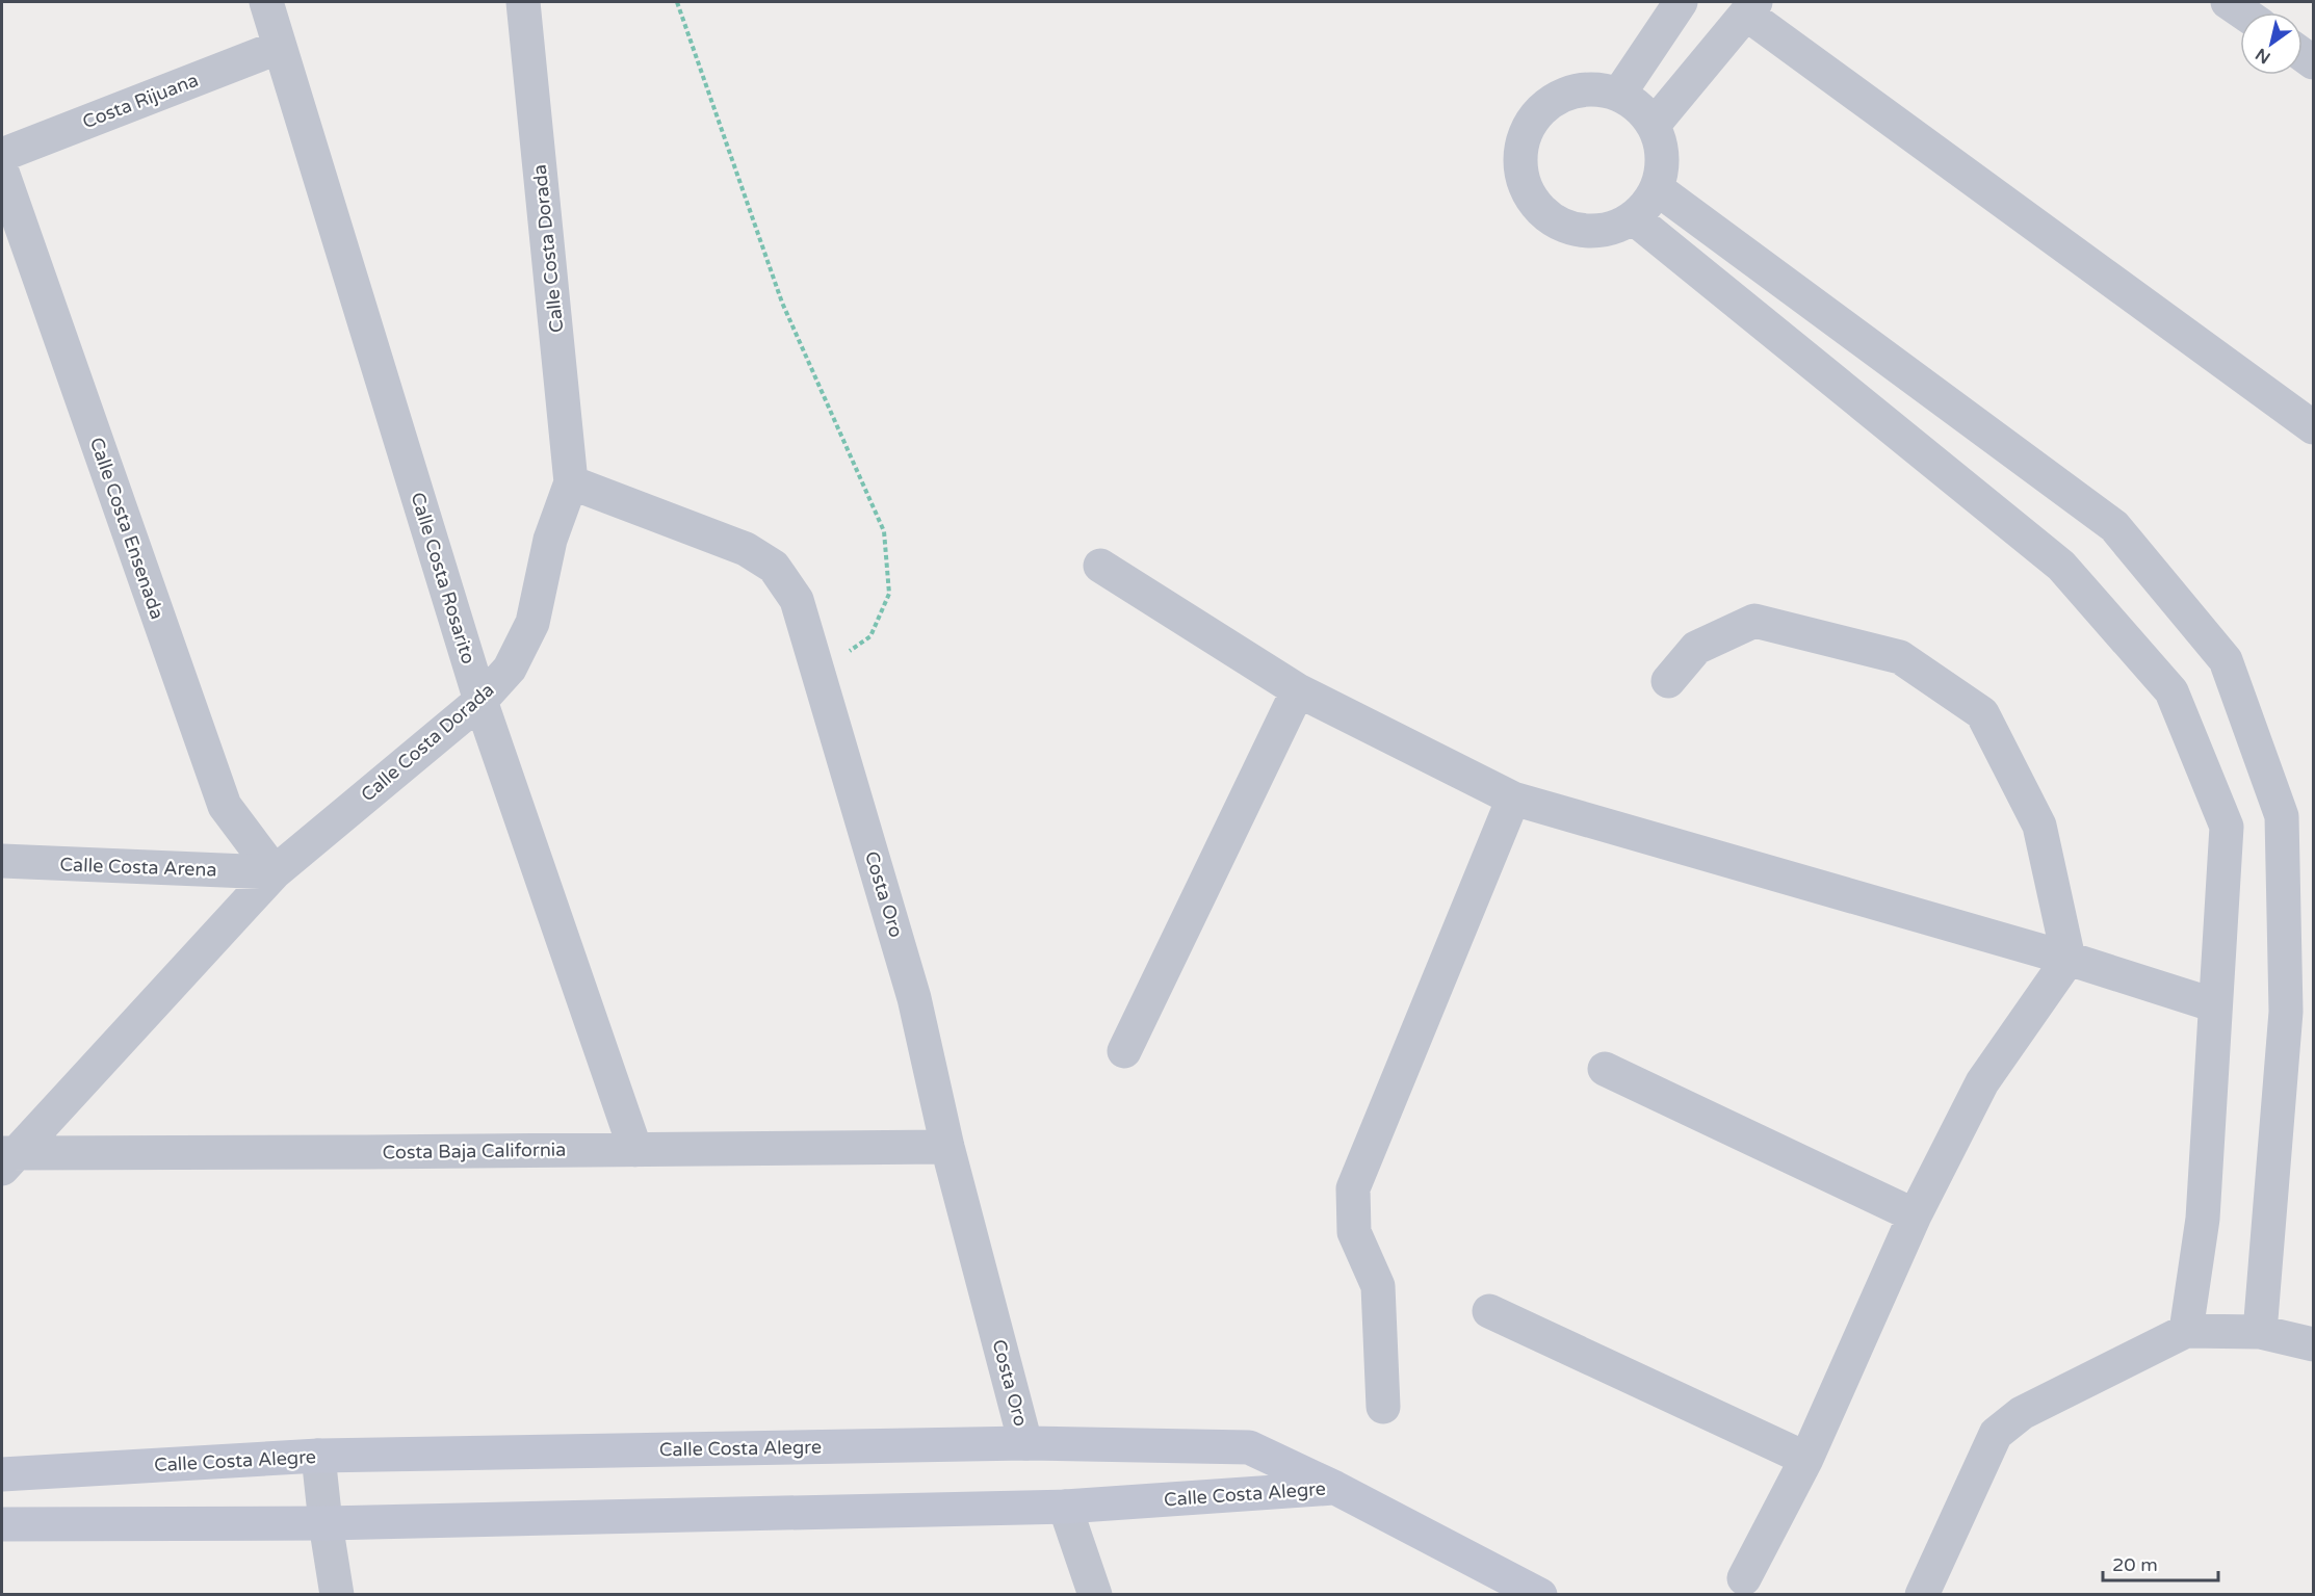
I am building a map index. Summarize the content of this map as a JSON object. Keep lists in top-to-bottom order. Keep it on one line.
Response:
{"streets":{"main road":["Calle Costa Alegre"],"street":["Costa Rijuana","Calle Costa Dorada","Calle Costa Ensenada","Calle Costa Rosarito","Calle Costa Arena","Costa Oro","Costa Baja California"]},"crossings":[["Costa Rijuana","Calle Costa Rosarito"],["Calle Costa Dorada","Calle Costa Ensenada"],["Calle Costa Dorada","Calle Costa Rosarito"],["Calle Costa Dorada","Calle Costa Arena"],["Calle Costa Dorada","Costa Oro"],["Calle Costa Dorada","Costa Baja California"],["Calle Costa Ensenada","Calle Costa Arena"],["Calle Costa Rosarito","Costa Baja California"],["Costa Oro","Costa Baja California"],["Costa Oro","Calle Costa Alegre"]],"scale_bar":"20 m","north":"bottom left"}
